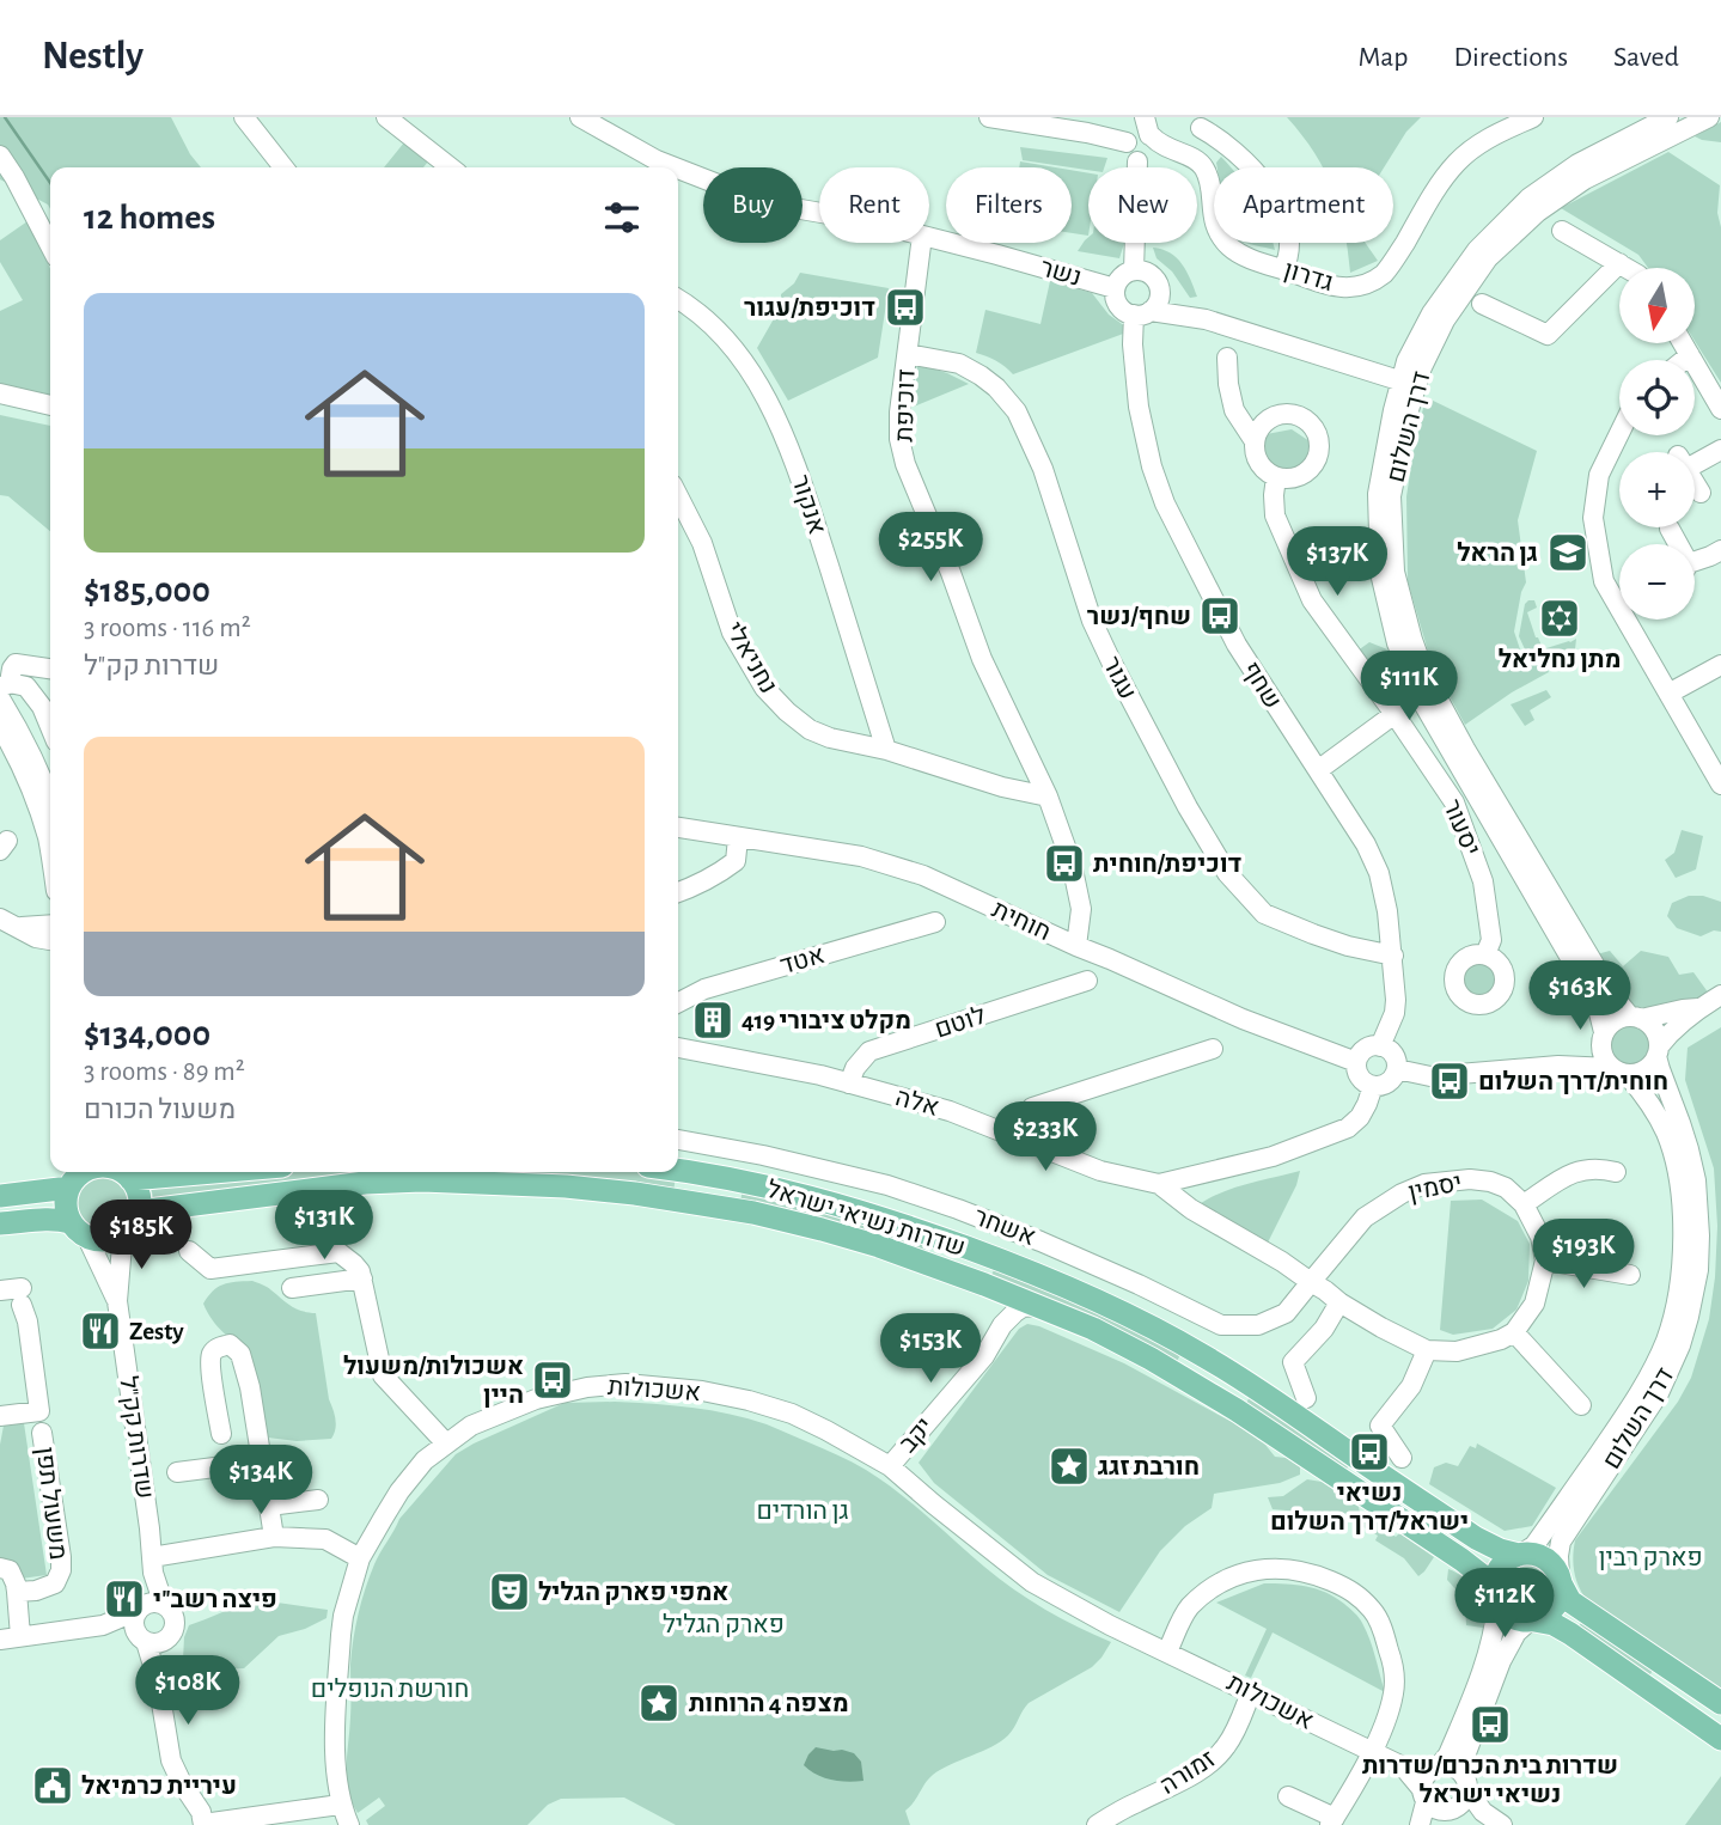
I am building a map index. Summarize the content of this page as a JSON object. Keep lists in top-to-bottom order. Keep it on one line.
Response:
{"streets":{"main road":["שדרות נשיאי ישראל"],"street":["נשר","גדרון","דוכיפת","דרך השלום","אנקור","נחניאלי","עגור","שחף","יסעור","חוחית","אטד","לוטם","אלה","יסמין","אשחר","אשכולות","יקב","שדרות קק\"ל","משעול תפן","זמורה"]},"crossings":[["נשר","שחף"],["דוכיפת","נחניאלי"],["דוכיפת","עגור"],["דוכיפת","חוחית"],["דרך השלום","שדרות נשיאי ישראל"],["אנקור","נחניאלי"],["עגור","שחף"],["שחף","חוחית"],["שחף","אלה"],["חוחית","אלה"],["לוטם","אלה"],["יסמין","אשחר"],["שדרות נשיאי ישראל","יקב"],["אשכולות","יקב"],["אשכולות","זמורה"]],"parks":["גן הורדים","פארק רבין","פארק הגליל","חורשת הנופלים"],"places":{"bus stop":["דוכיפת/עגור","שחף/נשר","דוכיפת/חוחית","חוחית/דרך השלום","אשכולות/משעול היין","נשיאי ישראל/דרך השלום","שדרות בית הכרם/שדרות נשיאי ישראל"],"school or university":["גן הראל"],"synagogue":["מתן נחליאל"],"building":["מקלט ציבורי 419"],"restaurant":["Zesty","פיצה רשב\"י"],"place":["חורבת זגג","מצפה 4 הרוחות"],"theatre":["אמפי פארק הגליל"],"public building":["עיריית כרמיאל"]},"north":"bottom","page":{"header":"Nestly","nav":["Map","Directions","Saved"],"chip":["Buy","Rent","Filters","New","Apartment"],"heading":"12 homes","map_buttons":["+","−"],"list":[{"name":"$185,000","note":"3 rooms · 116 m² · שדרות קק\"ל"},{"name":"$134,000","note":"3 rooms · 89 m² · משעול הכורם"}],"price":["$255K","$137K","$111K","$163K","$233K","$131K","$185K","$193K","$153K","$134K","$112K","$108K"]}}
